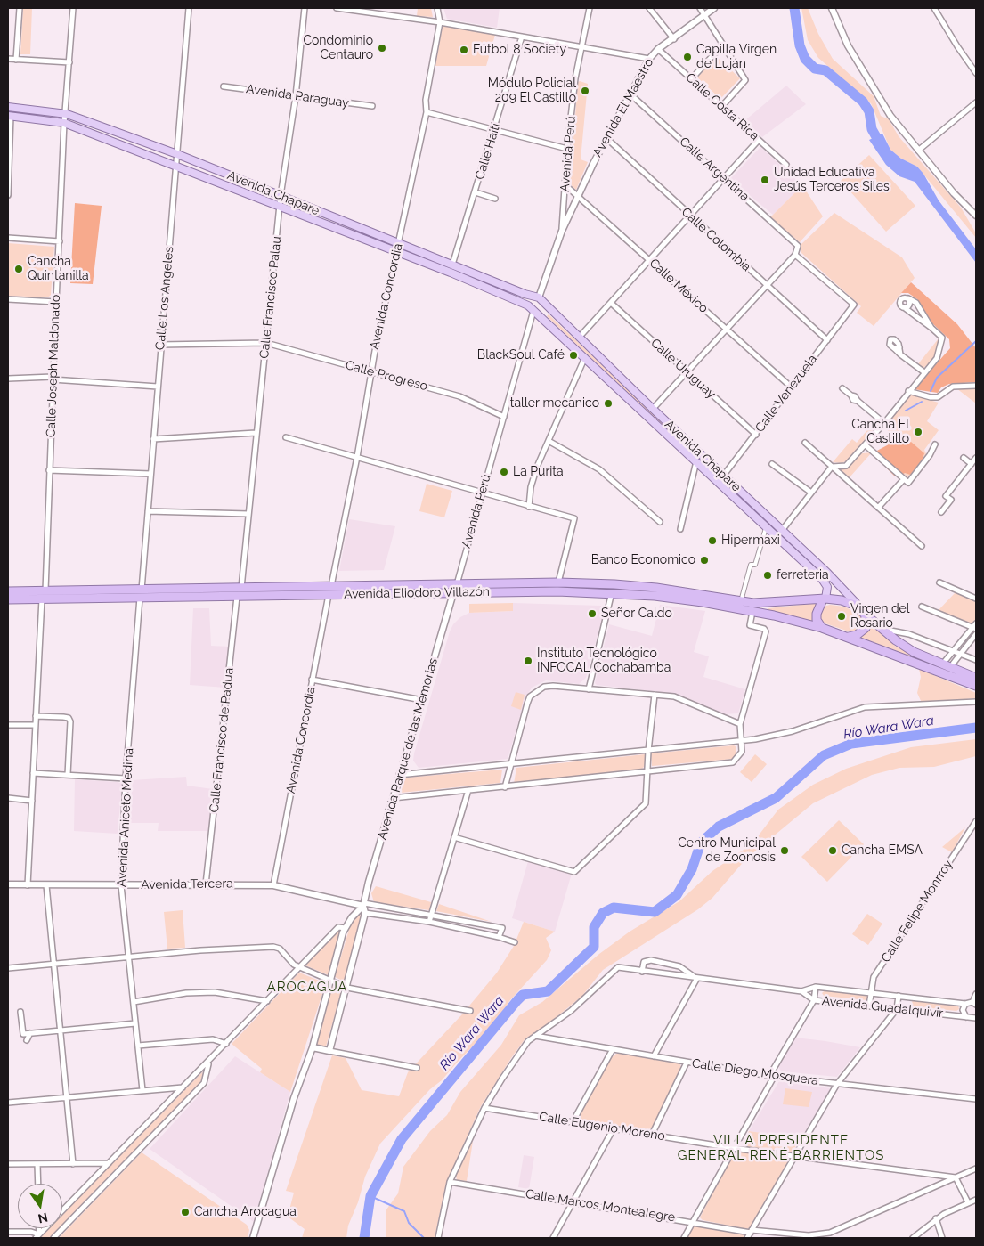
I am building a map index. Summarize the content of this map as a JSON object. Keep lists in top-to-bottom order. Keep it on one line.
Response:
{"streets":{"highway":["Avenida Eliodoro Villazón"],"main road":["Avenida Chapare"],"street":["Avenida Paraguay","Calle Costa Rica","Avenida El Maestro","Calle Haití","Avenida Perú","Calle Argentina","Calle Colombia","Calle México","Avenida Concordia","Calle Francisco Palau","Calle Los Angeles","Calle Joseph Maldonado","Calle Uruguay","Calle Progreso","Calle Venezuela","Calle Francisco de Padua","Avenida Parque de las Memorias","Avenida Aniceto Medina","Avenida Tercera","Calle Felipe Monrroy","Avenida Guadalquivir","Calle Diego Mosquera","Calle Eugenio Moreno","Calle Marcos Montealegre"]},"crossings":[["Avenida Paraguay","Calle Francisco Palau"],["Calle Costa Rica","Avenida El Maestro"],["Avenida El Maestro","Avenida Perú"],["Avenida El Maestro","Calle Argentina"],["Avenida El Maestro","Calle Colombia"],["Avenida El Maestro","Calle México"],["Calle Haití","Avenida Chapare"],["Avenida Perú","Avenida Chapare"],["Avenida Perú","Calle México"],["Avenida Perú","Calle Progreso"],["Avenida Perú","Avenida Eliodoro Villazón"],["Calle Argentina","Calle Venezuela"],["Avenida Chapare","Avenida Concordia"],["Avenida Chapare","Calle Francisco Palau"],["Avenida Chapare","Calle Los Angeles"],["Avenida Chapare","Calle Joseph Maldonado"],["Avenida Chapare","Calle Venezuela"],["Avenida Chapare","Avenida Eliodoro Villazón"],["Calle Colombia","Calle Venezuela"],["Calle México","Calle Venezuela"],["Avenida Concordia","Calle Progreso"],["Avenida Concordia","Avenida Eliodoro Villazón"],["Avenida Concordia","Avenida Tercera"],["Calle Francisco Palau","Calle Progreso"],["Calle Francisco Palau","Avenida Eliodoro Villazón"],["Calle Los Angeles","Calle Progreso"],["Calle Los Angeles","Avenida Eliodoro Villazón"],["Calle Los Angeles","Avenida Aniceto Medina"],["Calle Joseph Maldonado","Avenida Eliodoro Villazón"],["Calle Uruguay","Calle Venezuela"],["Avenida Eliodoro Villazón","Calle Francisco de Padua"],["Avenida Eliodoro Villazón","Avenida Parque de las Memorias"],["Avenida Eliodoro Villazón","Avenida Aniceto Medina"],["Calle Francisco de Padua","Avenida Tercera"],["Avenida Parque de las Memorias","Avenida Tercera"],["Avenida Aniceto Medina","Avenida Tercera"],["Calle Felipe Monrroy","Avenida Guadalquivir"],["Avenida Guadalquivir","Calle Diego Mosquera"],["Calle Eugenio Moreno","Calle Marcos Montealegre"]],"districts":["AROCAGUA","VILLA PRESIDENTE GENERAL RENÉ BARRIENTOS"],"water":["Río Wara Wara"],"places":["Condominio Centauro","Fútbol 8 Society","Capilla Virgen de Luján","Módulo Policial 209 El Castillo","Unidad Educativa Jesús Terceros Siles","Cancha Quintanilla","BlackSoul Café","taller mecanico","Cancha El Castillo","La Purita","Hipermaxi","Banco Economico","ferreteria","Señor Caldo","Virgen del Rosario","Instituto Tecnológico INFOCAL Cochabamba","Centro Municipal de Zoonosis","Cancha EMSA","Cancha Arocagua"],"north":"bottom"}
